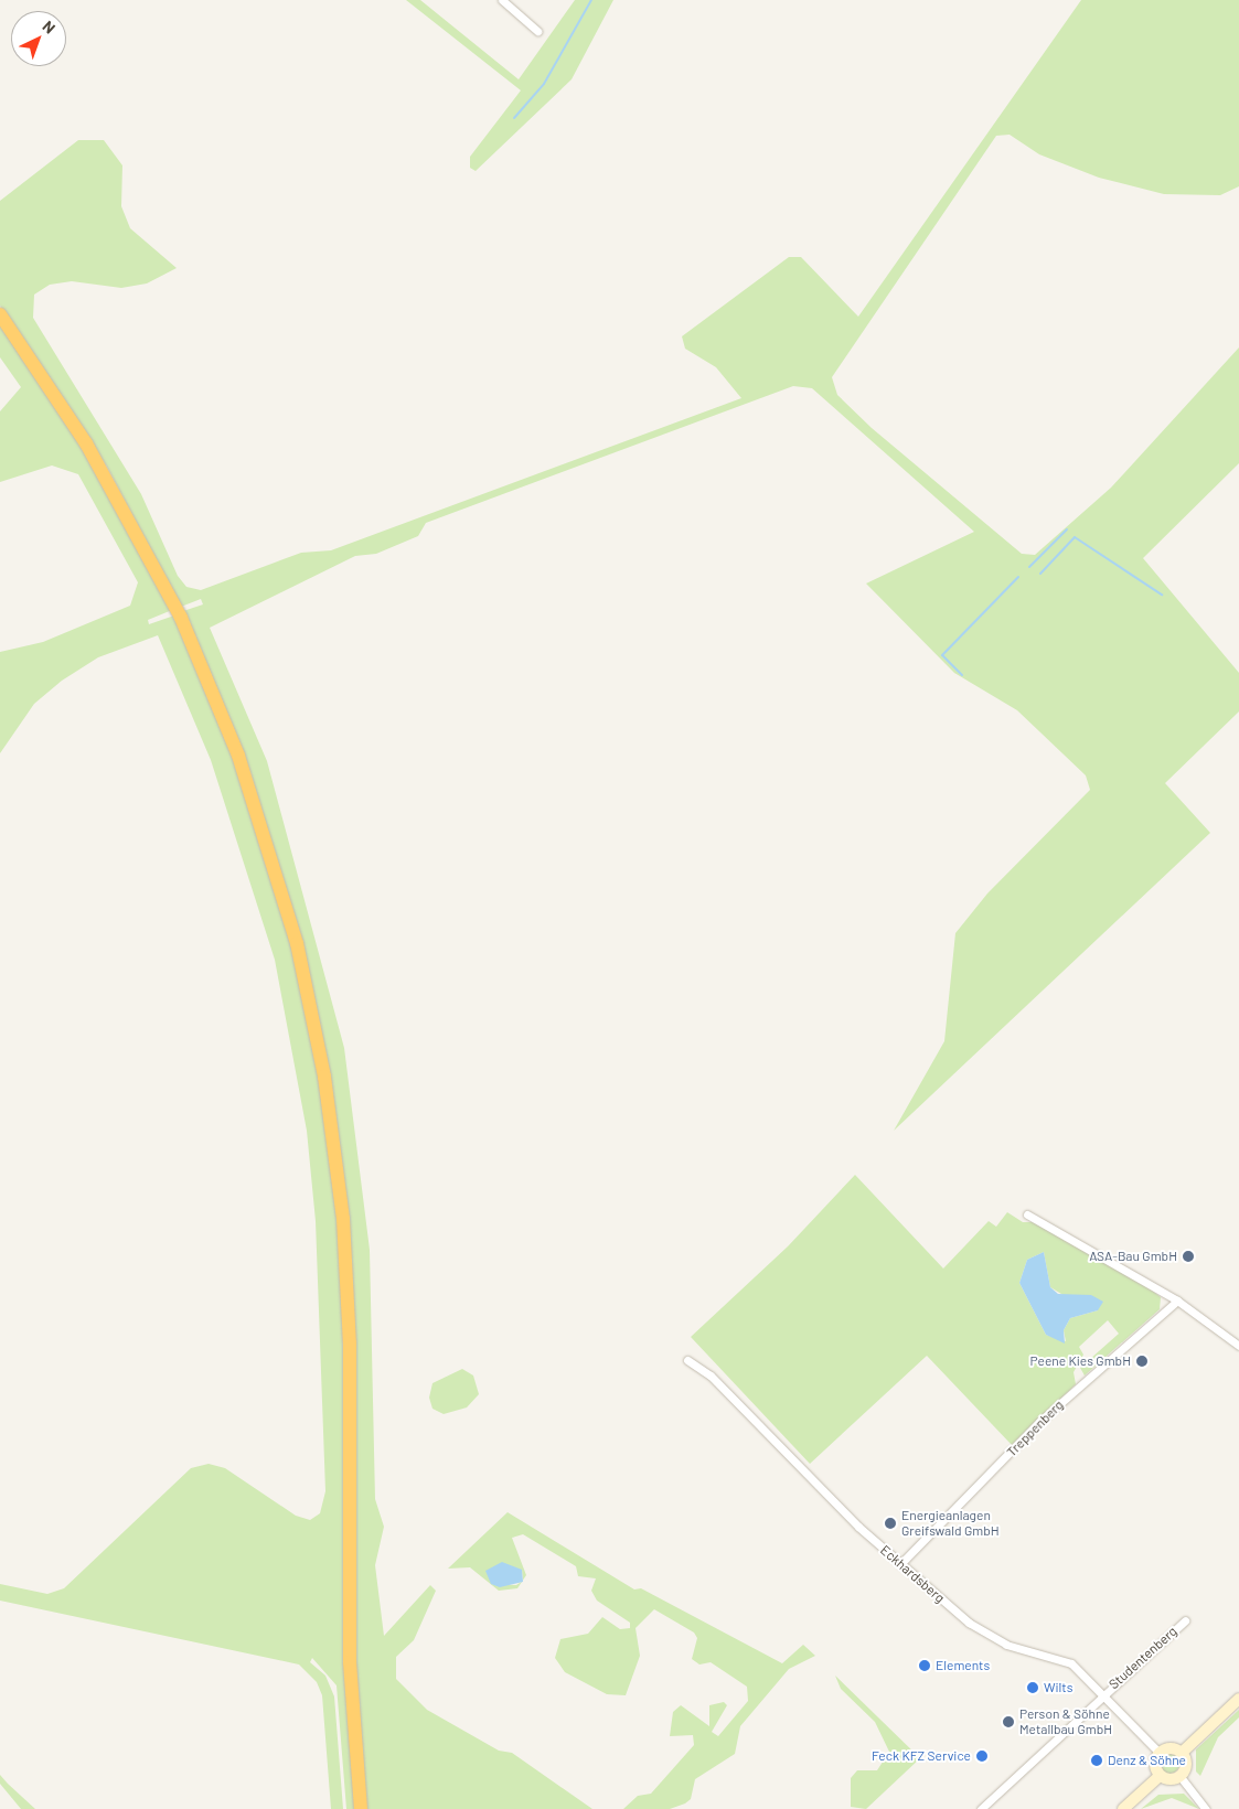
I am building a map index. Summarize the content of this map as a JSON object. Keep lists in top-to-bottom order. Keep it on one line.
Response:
{"streets":{"street":["Treppenberg","Eckhardsberg","Studentenberg"]},"crossings":[["Treppenberg","Eckhardsberg"],["Eckhardsberg","Studentenberg"]],"places":["ASA-Bau GmbH","Peene Kies GmbH","Energieanlagen Greifswald GmbH","Elements","Wilts","Person & Söhne Metallbau GmbH","Feck KFZ Service","Denz & Söhne"],"north":"top right"}
